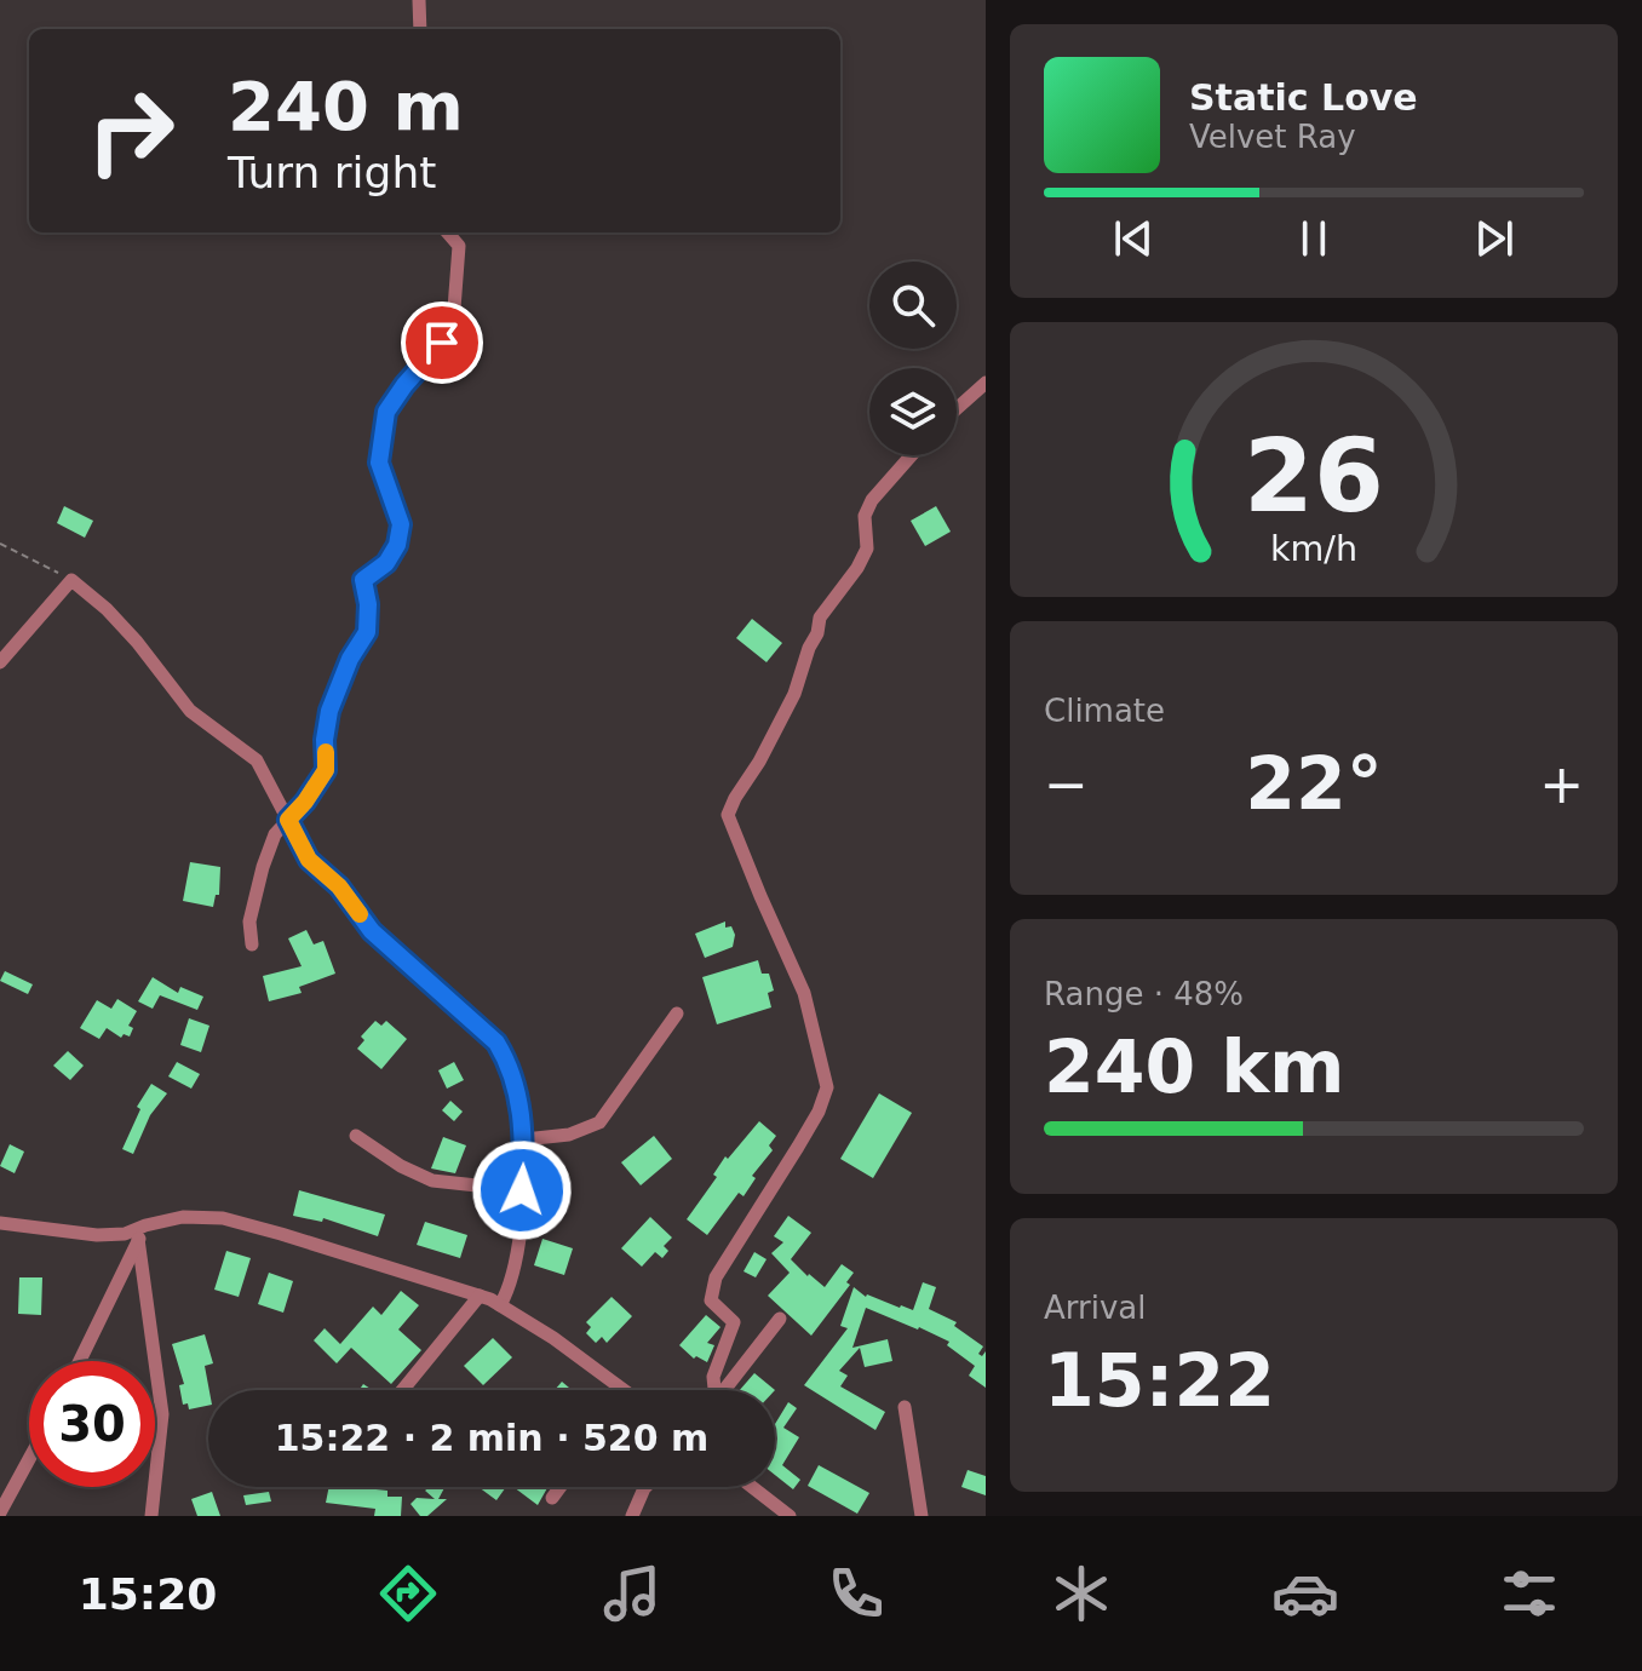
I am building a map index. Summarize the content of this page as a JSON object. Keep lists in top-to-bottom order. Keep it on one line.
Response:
{"page":{"turn":["240 m","Turn right"],"song":["Static Love","Velvet Ray"],"tile":["Climate",["Range · 48%","240 km"],["Arrival","15:22"]],"heat":["−","22°","+"],"limit":"30","trip":"15:22 · 2 min · 520 m","tabs":"15:20","gauge":["26","km/h"]}}
